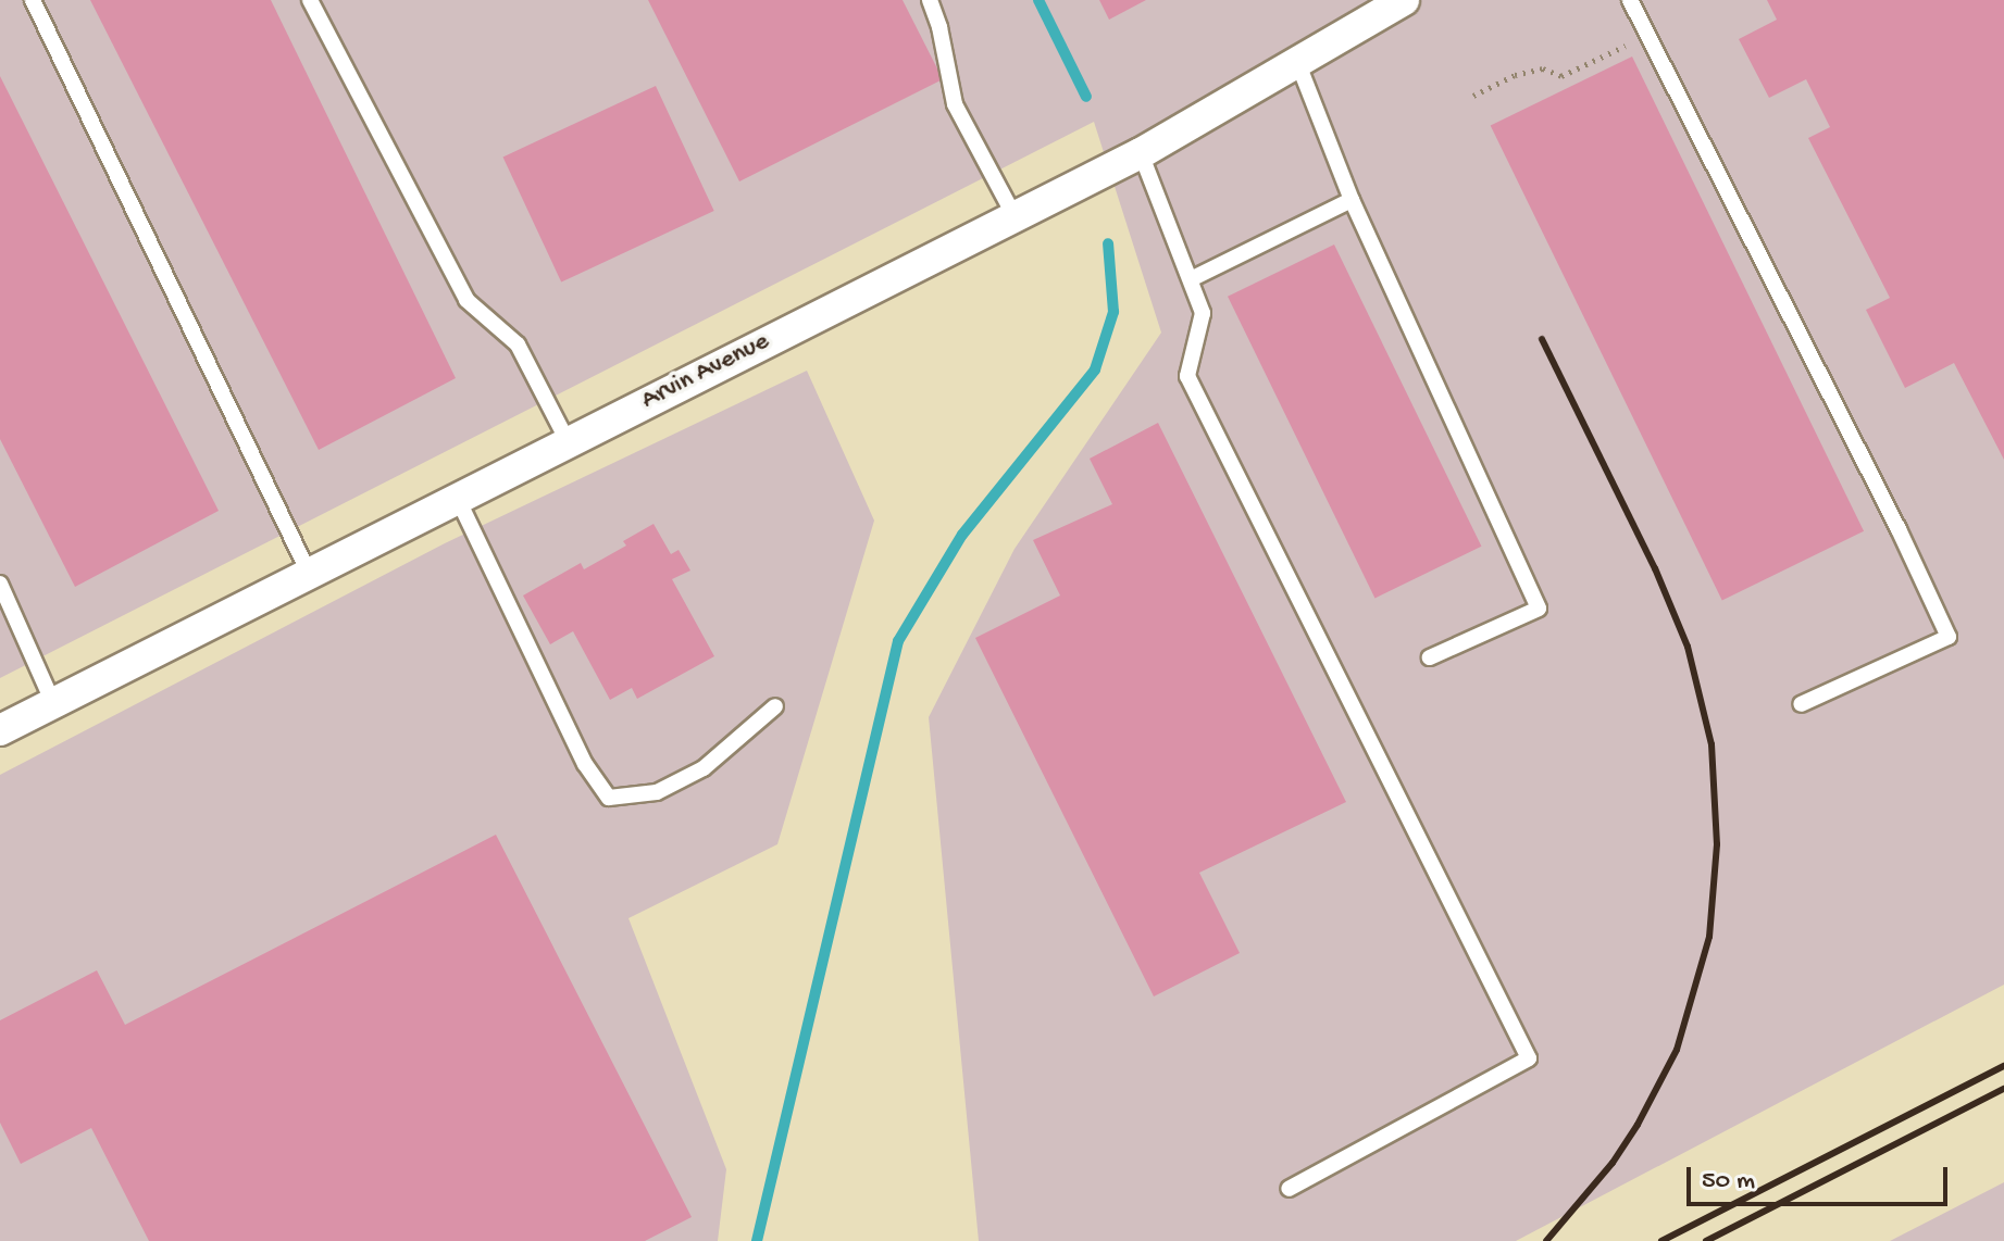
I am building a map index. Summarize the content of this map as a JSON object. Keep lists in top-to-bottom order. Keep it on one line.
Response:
{"streets":{"street":["Arvin Avenue"]},"scale_bar":"50 m"}
